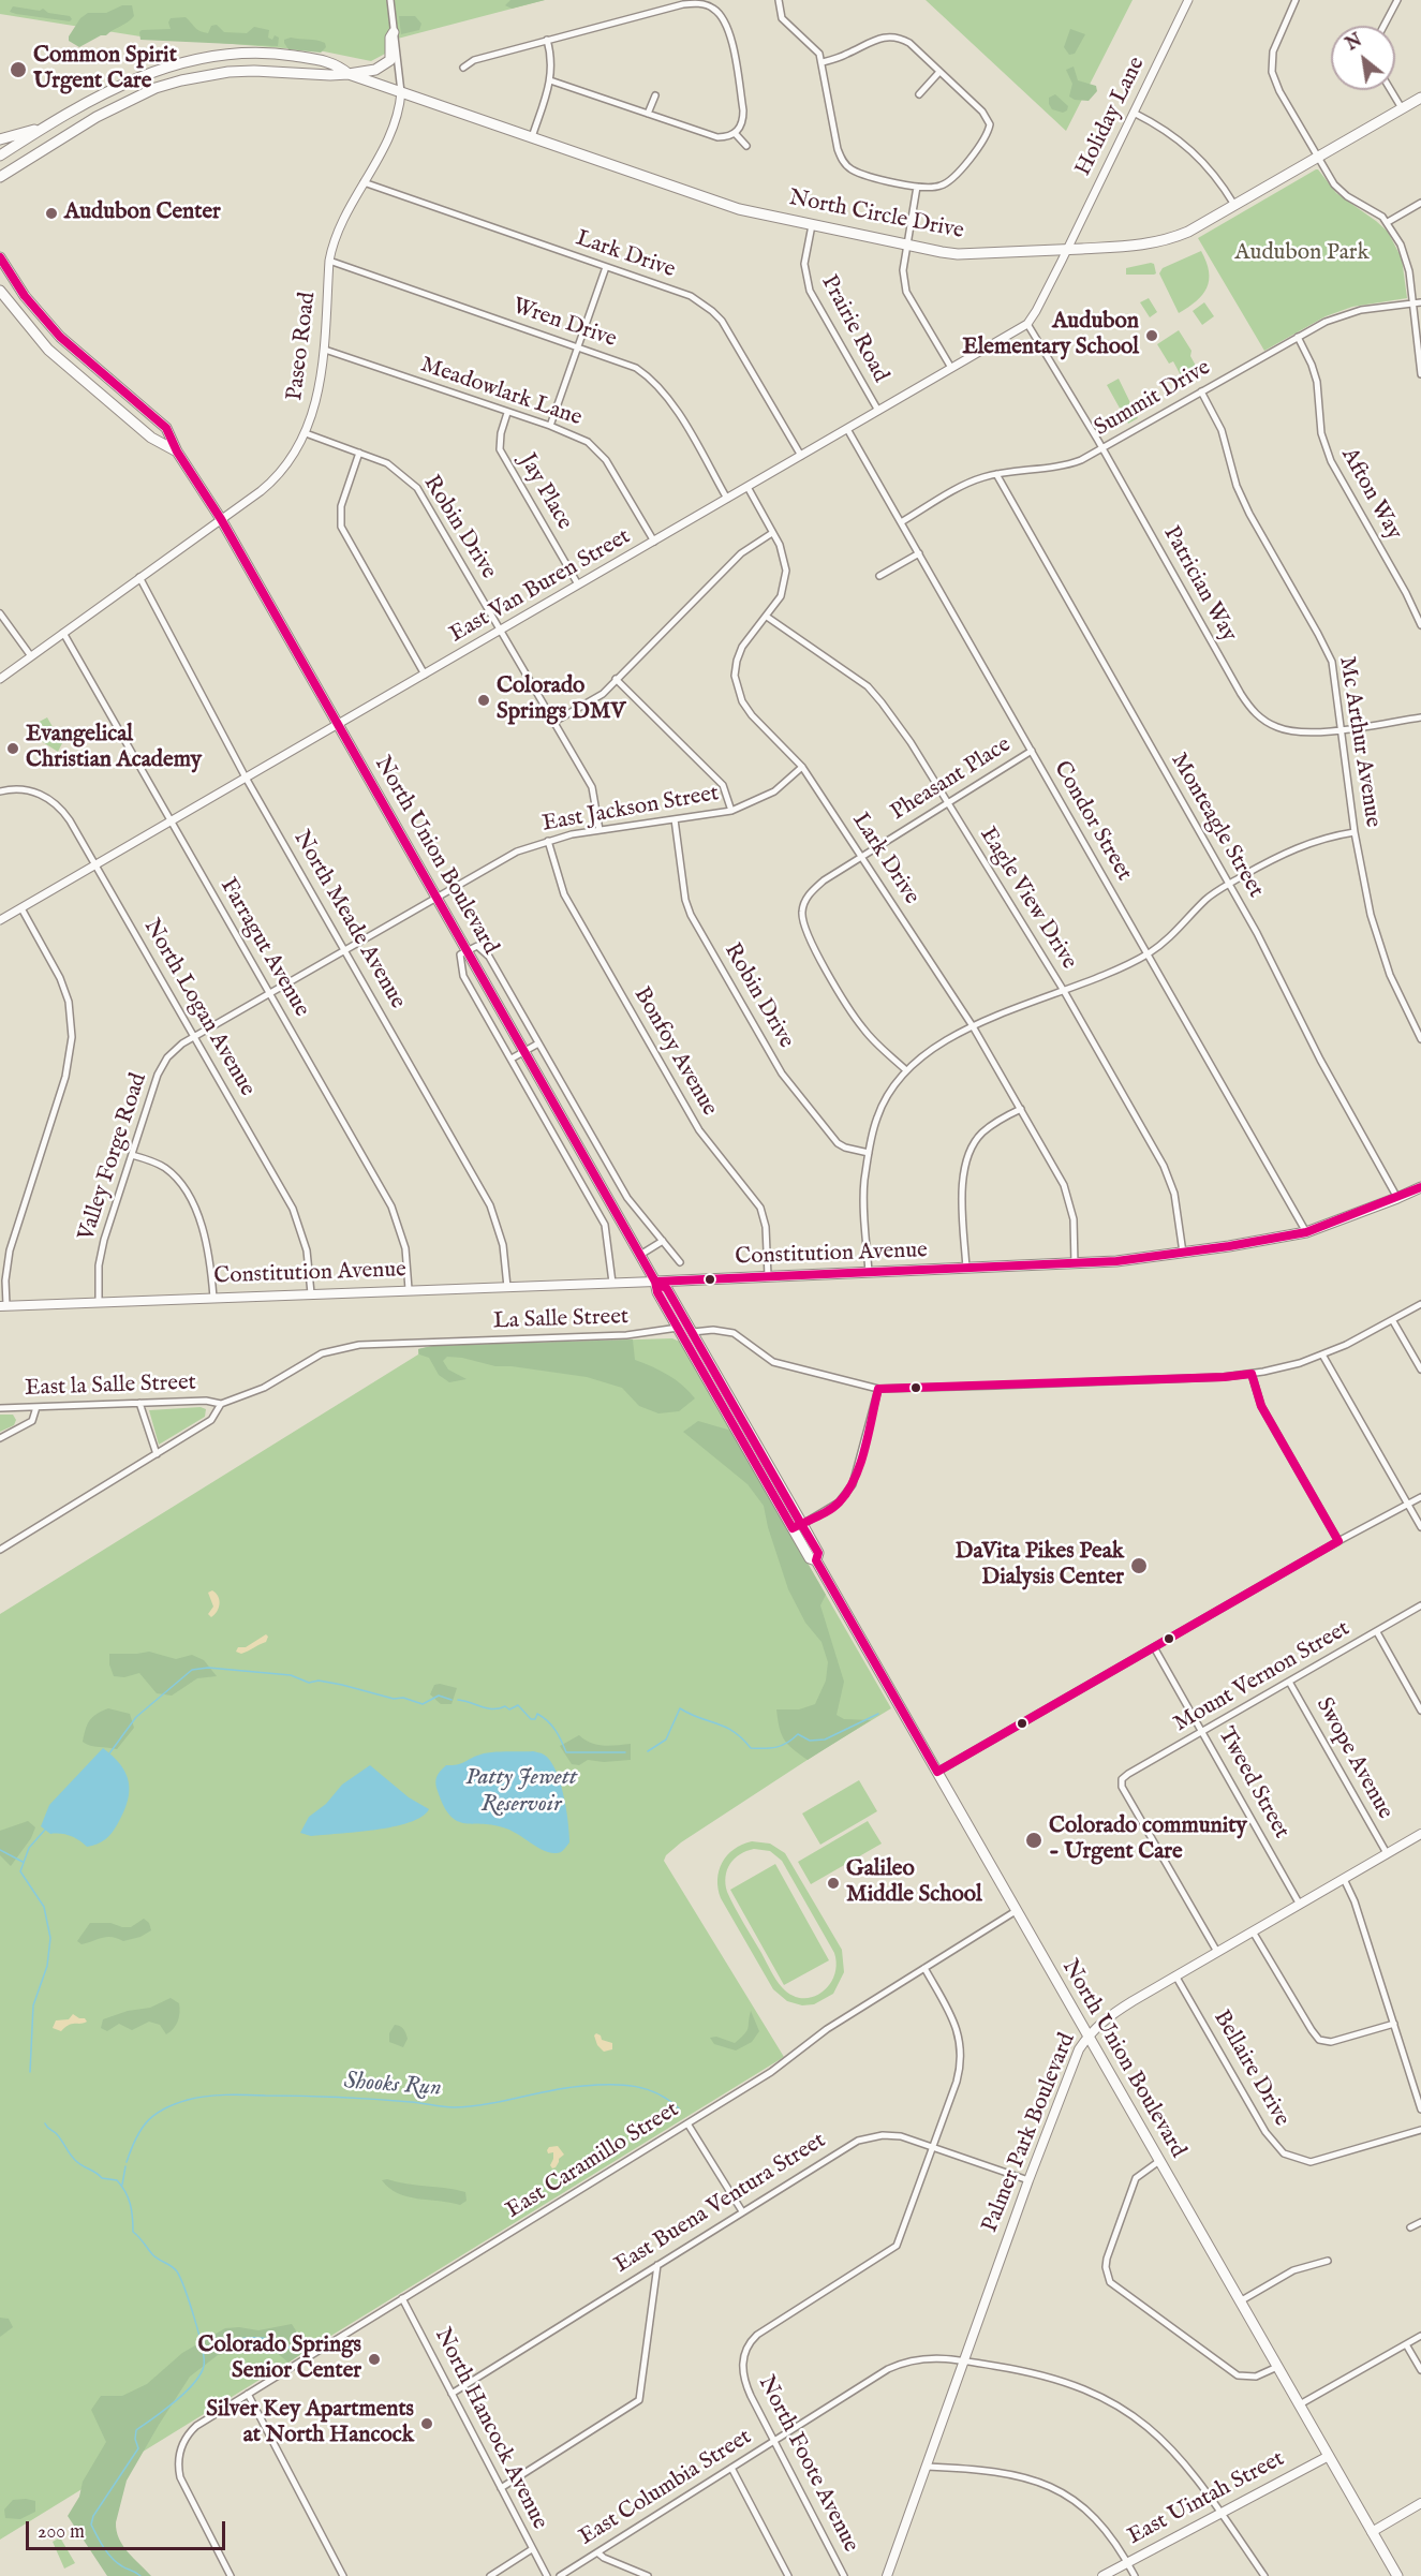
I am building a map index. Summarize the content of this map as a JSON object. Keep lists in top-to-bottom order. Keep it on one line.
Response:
{"streets":{"main road":["North Circle Drive","North Union Boulevard","Constitution Avenue","Palmer Park Boulevard","East Uintah Street"],"street":["Holiday Lane","Lark Drive","Wren Drive","Prairie Road","Paseo Road","Meadowlark Lane","Summit Drive","Jay Place","Afton Way","Robin Drive","Patrician Way","East Van Buren Street","Mc Arthur Avenue","Pheasant Place","East Jackson Street","Condor Street","Monteagle Street","Eagle View Drive","North Meade Avenue","Farragut Avenue","North Logan Avenue","Bonfoy Avenue","Valley Forge Road","La Salle Street","East la Salle Street","Mount Vernon Street","Swope Avenue","Tweed Street","Bellaire Drive","East Caramillo Street","East Buena Ventura Street","North Hancock Avenue","North Foote Avenue","East Columbia Street"]},"crossings":[["Holiday Lane","North Circle Drive"],["Holiday Lane","East Van Buren Street"],["North Circle Drive","Prairie Road"],["North Circle Drive","Paseo Road"],["North Circle Drive","East Van Buren Street"],["Lark Drive","Paseo Road"],["Lark Drive","Jay Place"],["Lark Drive","East Van Buren Street"],["Lark Drive","Pheasant Place"],["Lark Drive","East Jackson Street"],["Lark Drive","Eagle View Drive"],["Lark Drive","Constitution Avenue"],["Wren Drive","Paseo Road"],["Wren Drive","Jay Place"],["Wren Drive","East Van Buren Street"],["Prairie Road","East Van Buren Street"],["Paseo Road","Meadowlark Lane"],["Paseo Road","Robin Drive"],["Paseo Road","North Union Boulevard"],["Paseo Road","North Meade Avenue"],["Paseo Road","Farragut Avenue"],["Meadowlark Lane","Jay Place"],["Meadowlark Lane","East Van Buren Street"],["Summit Drive","Afton Way"],["Summit Drive","Patrician Way"],["Summit Drive","Mc Arthur Avenue"],["Summit Drive","Condor Street"],["Summit Drive","Monteagle Street"],["Jay Place","East Van Buren Street"],["Robin Drive","East Van Buren Street"],["Robin Drive","East Jackson Street"],["Patrician Way","East Van Buren Street"],["Patrician Way","Mc Arthur Avenue"],["East Van Buren Street","Condor Street"],["East Van Buren Street","North Union Boulevard"],["East Van Buren Street","North Meade Avenue"],["East Van Buren Street","Farragut Avenue"],["East Van Buren Street","North Logan Avenue"],["Pheasant Place","Condor Street"],["Pheasant Place","Eagle View Drive"],["East Jackson Street","North Union Boulevard"],["East Jackson Street","North Meade Avenue"],["East Jackson Street","Farragut Avenue"],["East Jackson Street","North Logan Avenue"],["East Jackson Street","Bonfoy Avenue"],["East Jackson Street","Valley Forge Road"],["Condor Street","Constitution Avenue"],["Monteagle Street","Constitution Avenue"],["North Union Boulevard","Constitution Avenue"],["North Union Boulevard","La Salle Street"],["North Union Boulevard","Palmer Park Boulevard"],["North Union Boulevard","East Caramillo Street"],["North Union Boulevard","East Uintah Street"],["Eagle View Drive","Constitution Avenue"],["North Meade Avenue","Constitution Avenue"],["Farragut Avenue","Constitution Avenue"],["North Logan Avenue","Valley Forge Road"],["North Logan Avenue","Constitution Avenue"],["Bonfoy Avenue","Constitution Avenue"],["Valley Forge Road","Constitution Avenue"],["La Salle Street","East la Salle Street"],["Mount Vernon Street","Swope Avenue"],["Mount Vernon Street","Tweed Street"],["Mount Vernon Street","Palmer Park Boulevard"],["Swope Avenue","Palmer Park Boulevard"],["Tweed Street","Palmer Park Boulevard"],["Bellaire Drive","Palmer Park Boulevard"],["Palmer Park Boulevard","East Buena Ventura Street"],["Palmer Park Boulevard","East Columbia Street"],["East Caramillo Street","North Hancock Avenue"],["East Caramillo Street","North Foote Avenue"],["East Buena Ventura Street","North Hancock Avenue"],["East Buena Ventura Street","North Foote Avenue"],["North Foote Avenue","East Columbia Street"]],"water":["Patty Jewett Reservoir","Shooks Run"],"parks":["Audubon Park"],"places":["Common Spirit Urgent Care","Audubon Center","Audubon Elementary School","Colorado Springs DMV","Evangelical Christian Academy","DaVita Pikes Peak Dialysis Center","Colorado community - Urgent Care","Galileo Middle School","Colorado Springs Senior Center","Silver Key Apartments at North Hancock"],"scale_bar":"200 m","north":"top left"}
